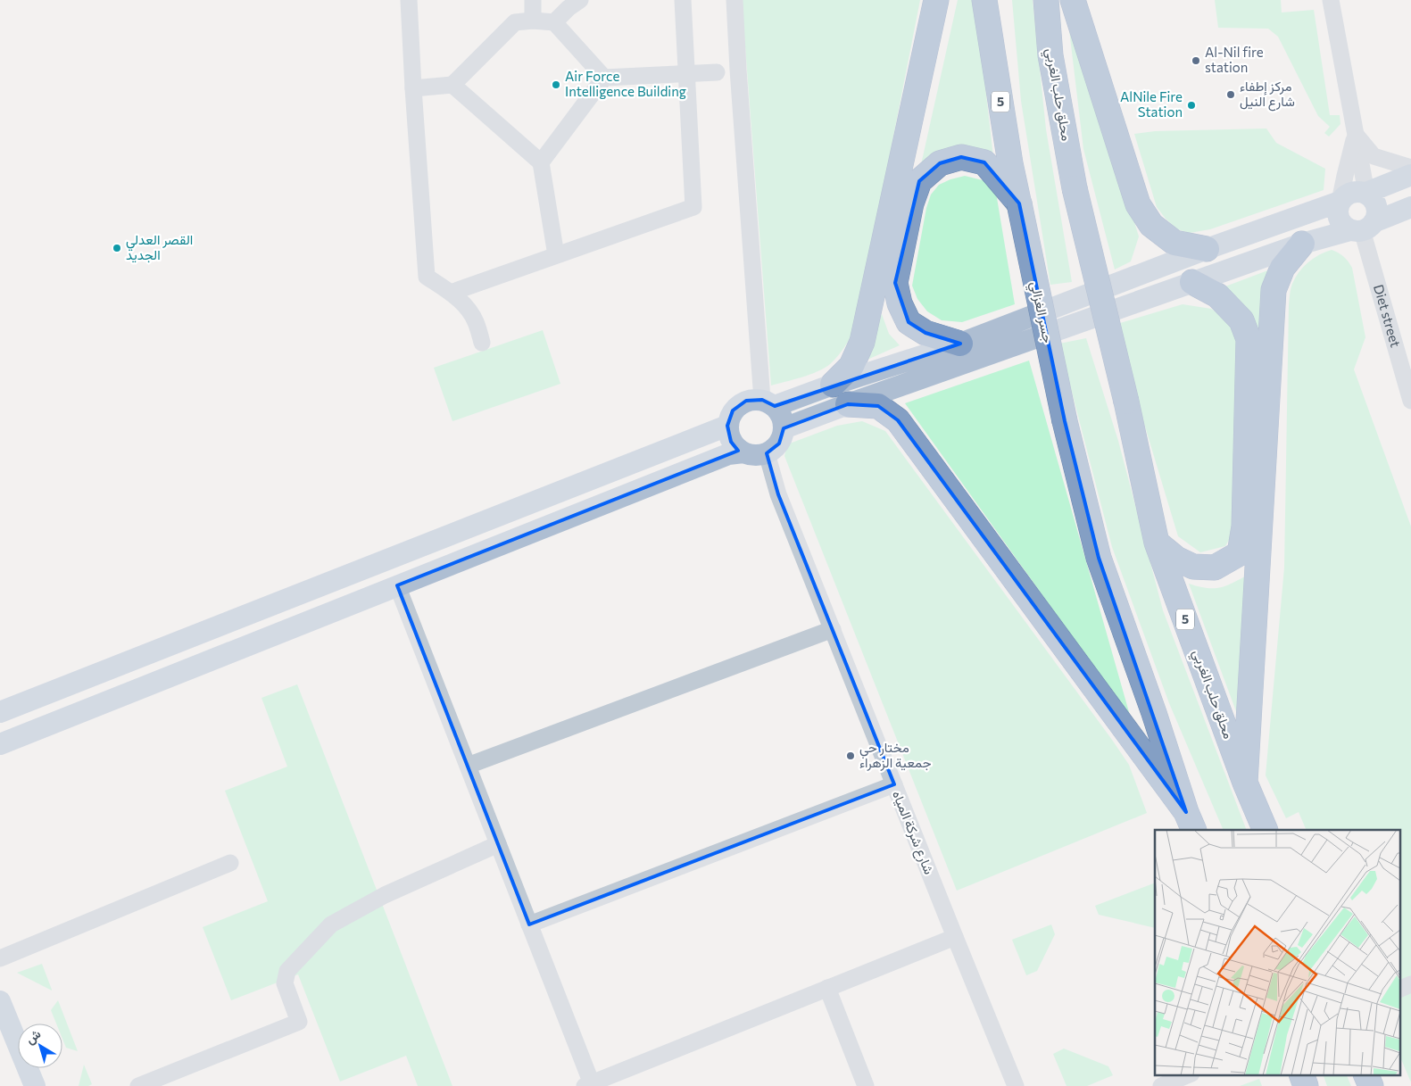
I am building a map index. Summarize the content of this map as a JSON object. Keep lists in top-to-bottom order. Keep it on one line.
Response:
{"streets":{"highway":["محلق حلب الغربي","5","جسر الغزالي"],"street":["Diet street","شارع شركة المياه"]},"crossings":[["5","جسر الغزالي"]],"places":["Al-Nil fire station","Air Force Intelligence Building","مركز إطفاء شارع النيل","AlNile Fire Station","القصر العدلي الجديد","مختار حي جمعية الزهراء"],"north":"top left"}
